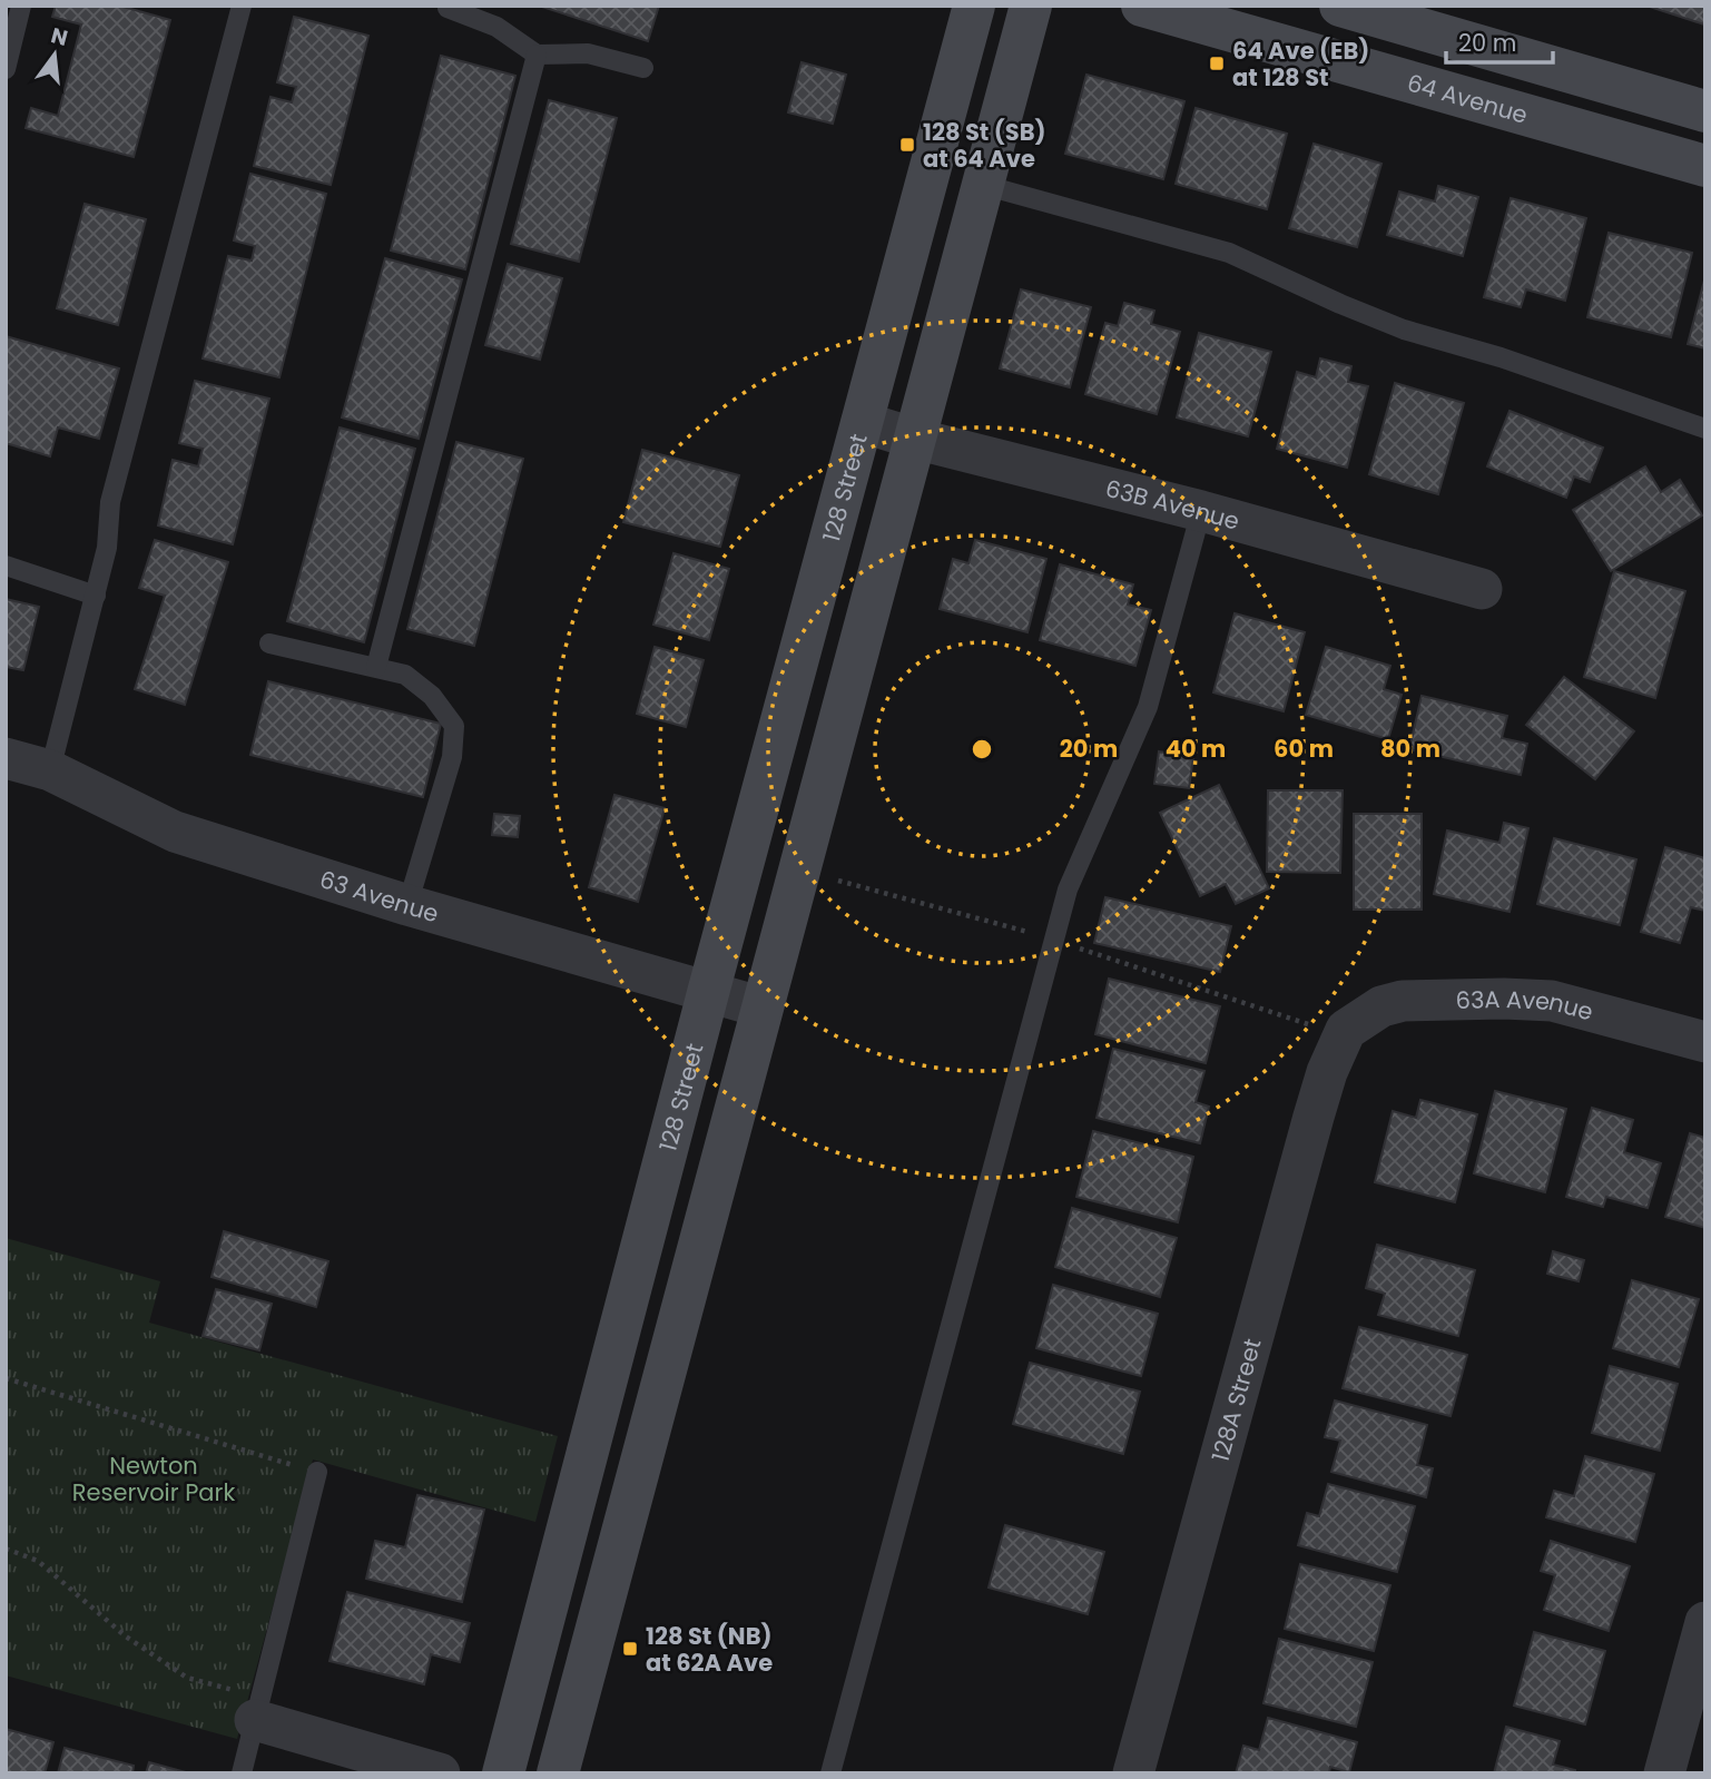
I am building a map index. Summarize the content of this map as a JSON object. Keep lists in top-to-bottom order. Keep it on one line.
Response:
{"streets":{"main road":["64 Avenue","128 Street"],"street":["63B Avenue","63 Avenue","63A Avenue","128A Street"]},"crossings":[["128 Street","63B Avenue"],["128 Street","63 Avenue"],["63A Avenue","128A Street"]],"parks":["Newton Reservoir Park"],"places":{"transit":["64 Ave (EB) at 128 St","128 St (SB) at 64 Ave","128 St (NB) at 62A Ave"]},"scale_bar":"20 m","north":"top","rings":["20 m","40 m","60 m","80 m"]}
